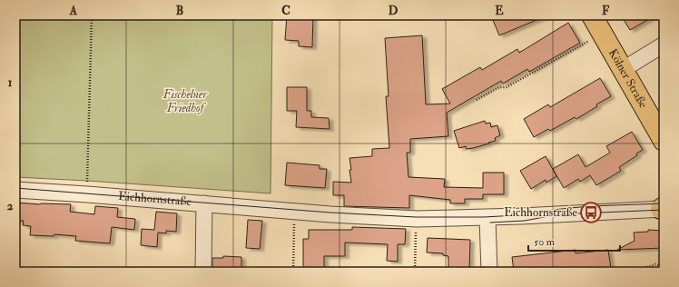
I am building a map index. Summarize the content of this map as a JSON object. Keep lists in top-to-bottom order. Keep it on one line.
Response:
{"streets":{"main road":["Kölner Straße"],"street":["Eichhornstraße"]},"parks":["Fischelner Friedhof"],"places":{"bus stop":["Eichhornstraße"]},"scale_bar":"50 m","grid":{"columns":["A","B","C","D","E","F"],"rows":["1","2"]}}
